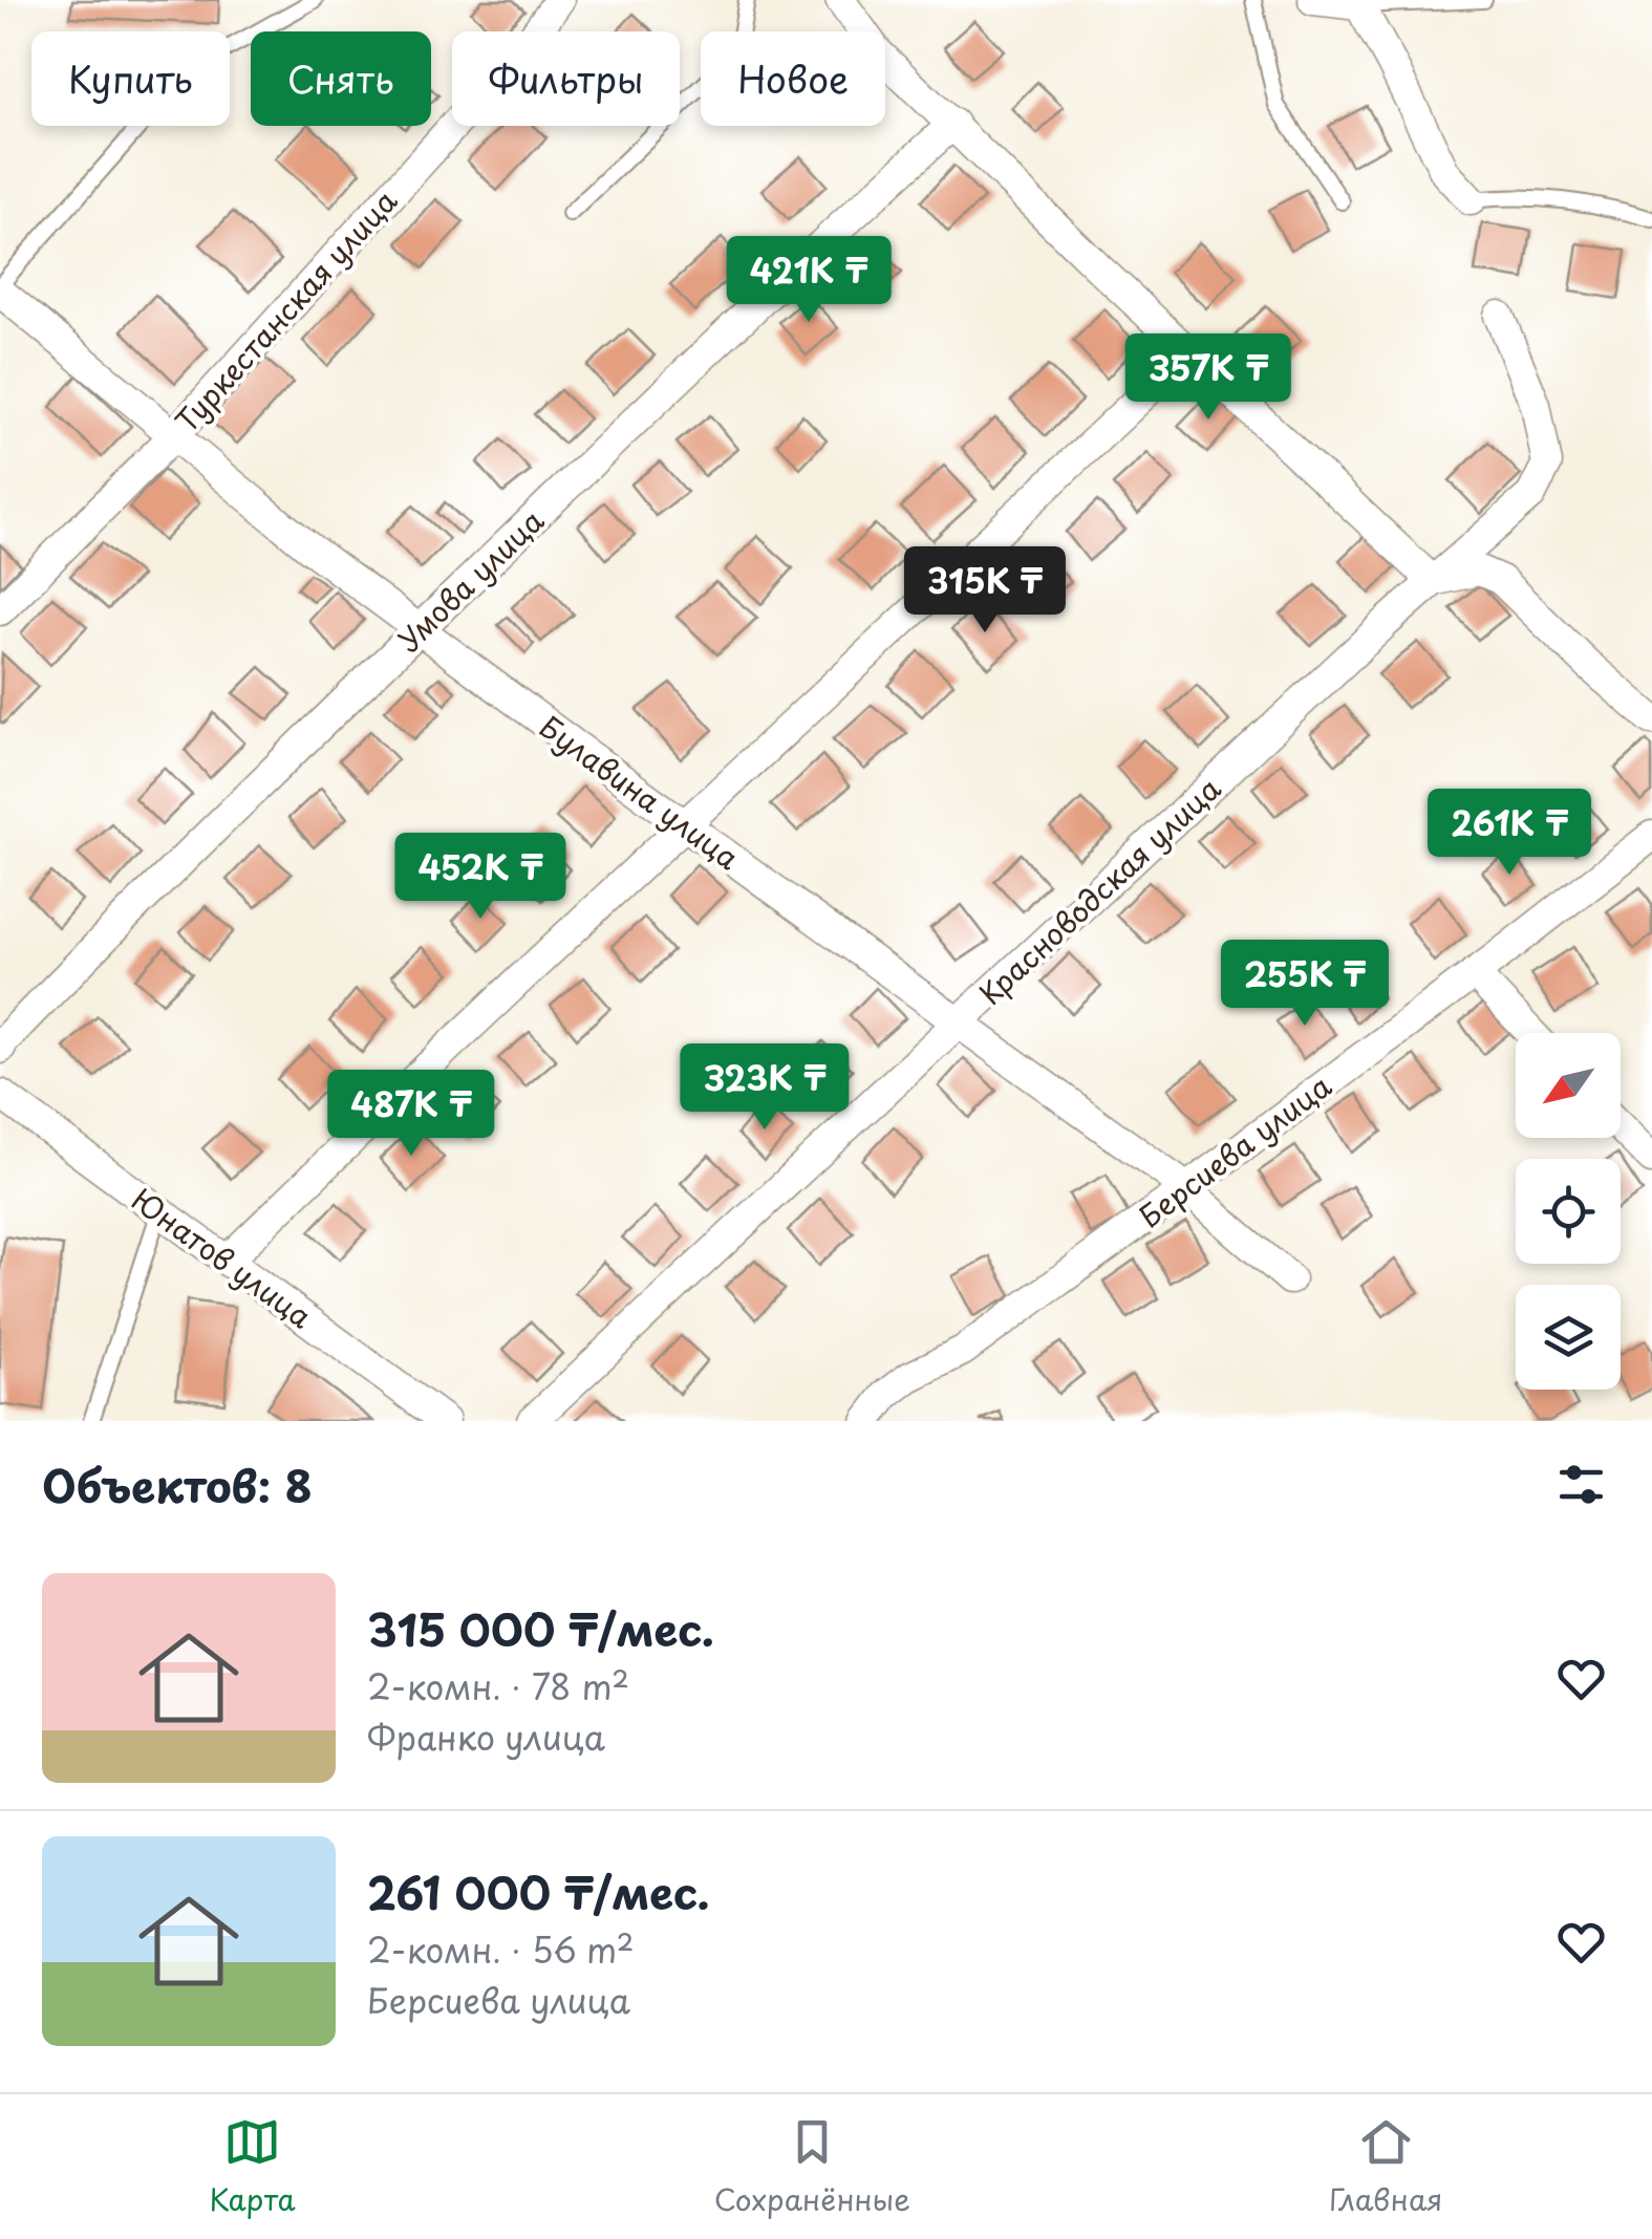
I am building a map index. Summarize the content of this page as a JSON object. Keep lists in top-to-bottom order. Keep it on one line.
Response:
{"streets":{"street":["Туркестанская улица","Умова улица","Булавина улица","Красноводская улица","Берсиева улица","Юнатов улица"]},"crossings":[["Туркестанская улица","Булавина улица"],["Умова улица","Булавина улица"],["Булавина улица","Красноводская улица"],["Булавина улица","Берсиева улица"]],"north":"bottom left","page":{"chip":["Купить","Снять","Фильтры","Новое"],"price":["421K ₸","357K ₸","315K ₸","261K ₸","452K ₸","255K ₸","323K ₸","487K ₸"],"heading":"Объектов: 8","list":[{"name":"315 000 ₸/мес.","note":"2-комн. · 78 m² · Франко улица"},{"name":"261 000 ₸/мес.","note":"2-комн. · 56 m² · Берсиева улица"}],"tabs":["Карта","Сохранённые","Главная"]}}
